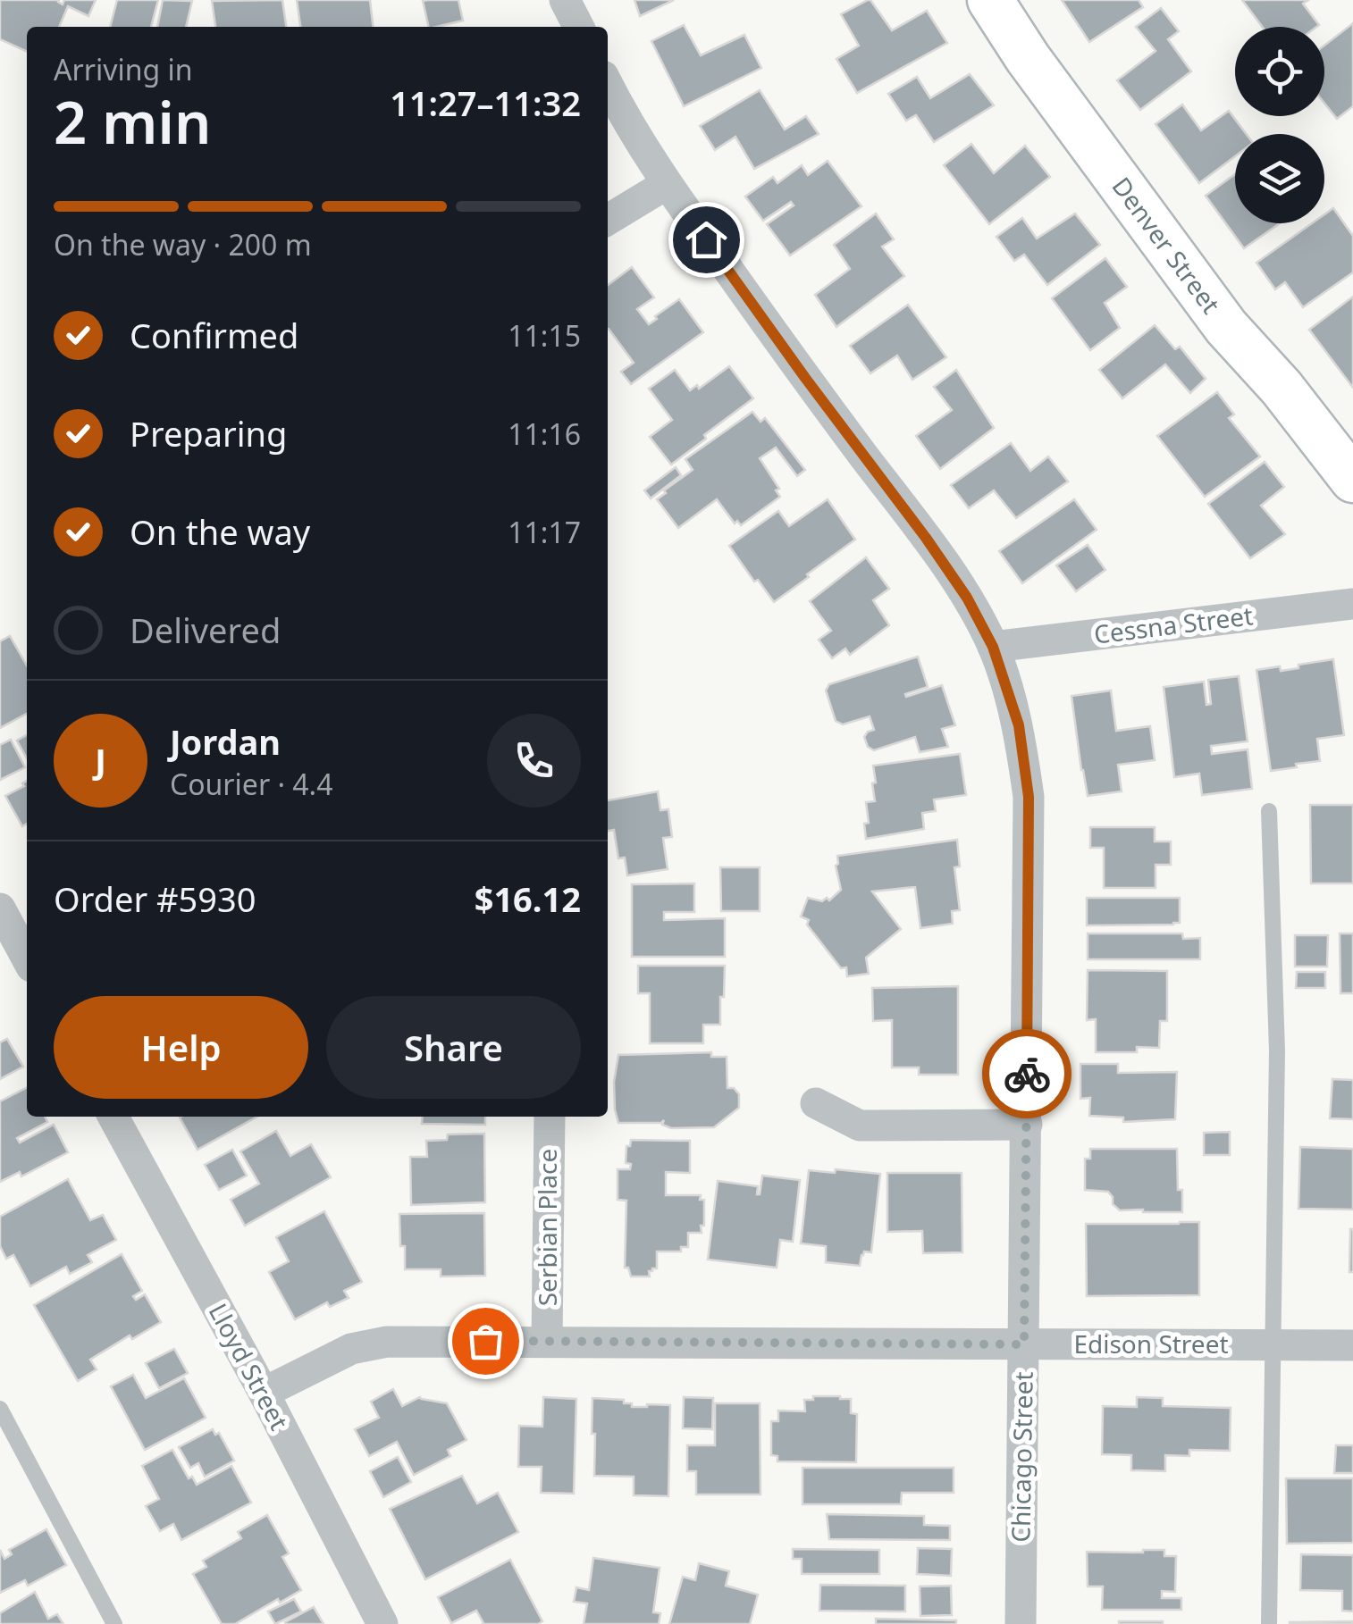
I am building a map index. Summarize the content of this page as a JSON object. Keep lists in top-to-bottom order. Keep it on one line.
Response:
{"streets":{"street":["Denver Street","Cessna Street","Serbian Place","Edison Street","Lloyd Street","Chicago Street"]},"crossings":[["Cessna Street","Chicago Street"],["Serbian Place","Edison Street"],["Edison Street","Lloyd Street"],["Edison Street","Chicago Street"]],"page":{"heading":["2 min","Arriving in","11:27–11:32"],"panel":["Jordan","Courier · 4.4","Order #5930","$16.12"],"bar":"On the way · 200 m","list":[["Confirmed","11:15"],["Preparing","11:16"],["On the way","11:17"],"Delivered"],"round":"J","buttons":["Help","Share"]}}
